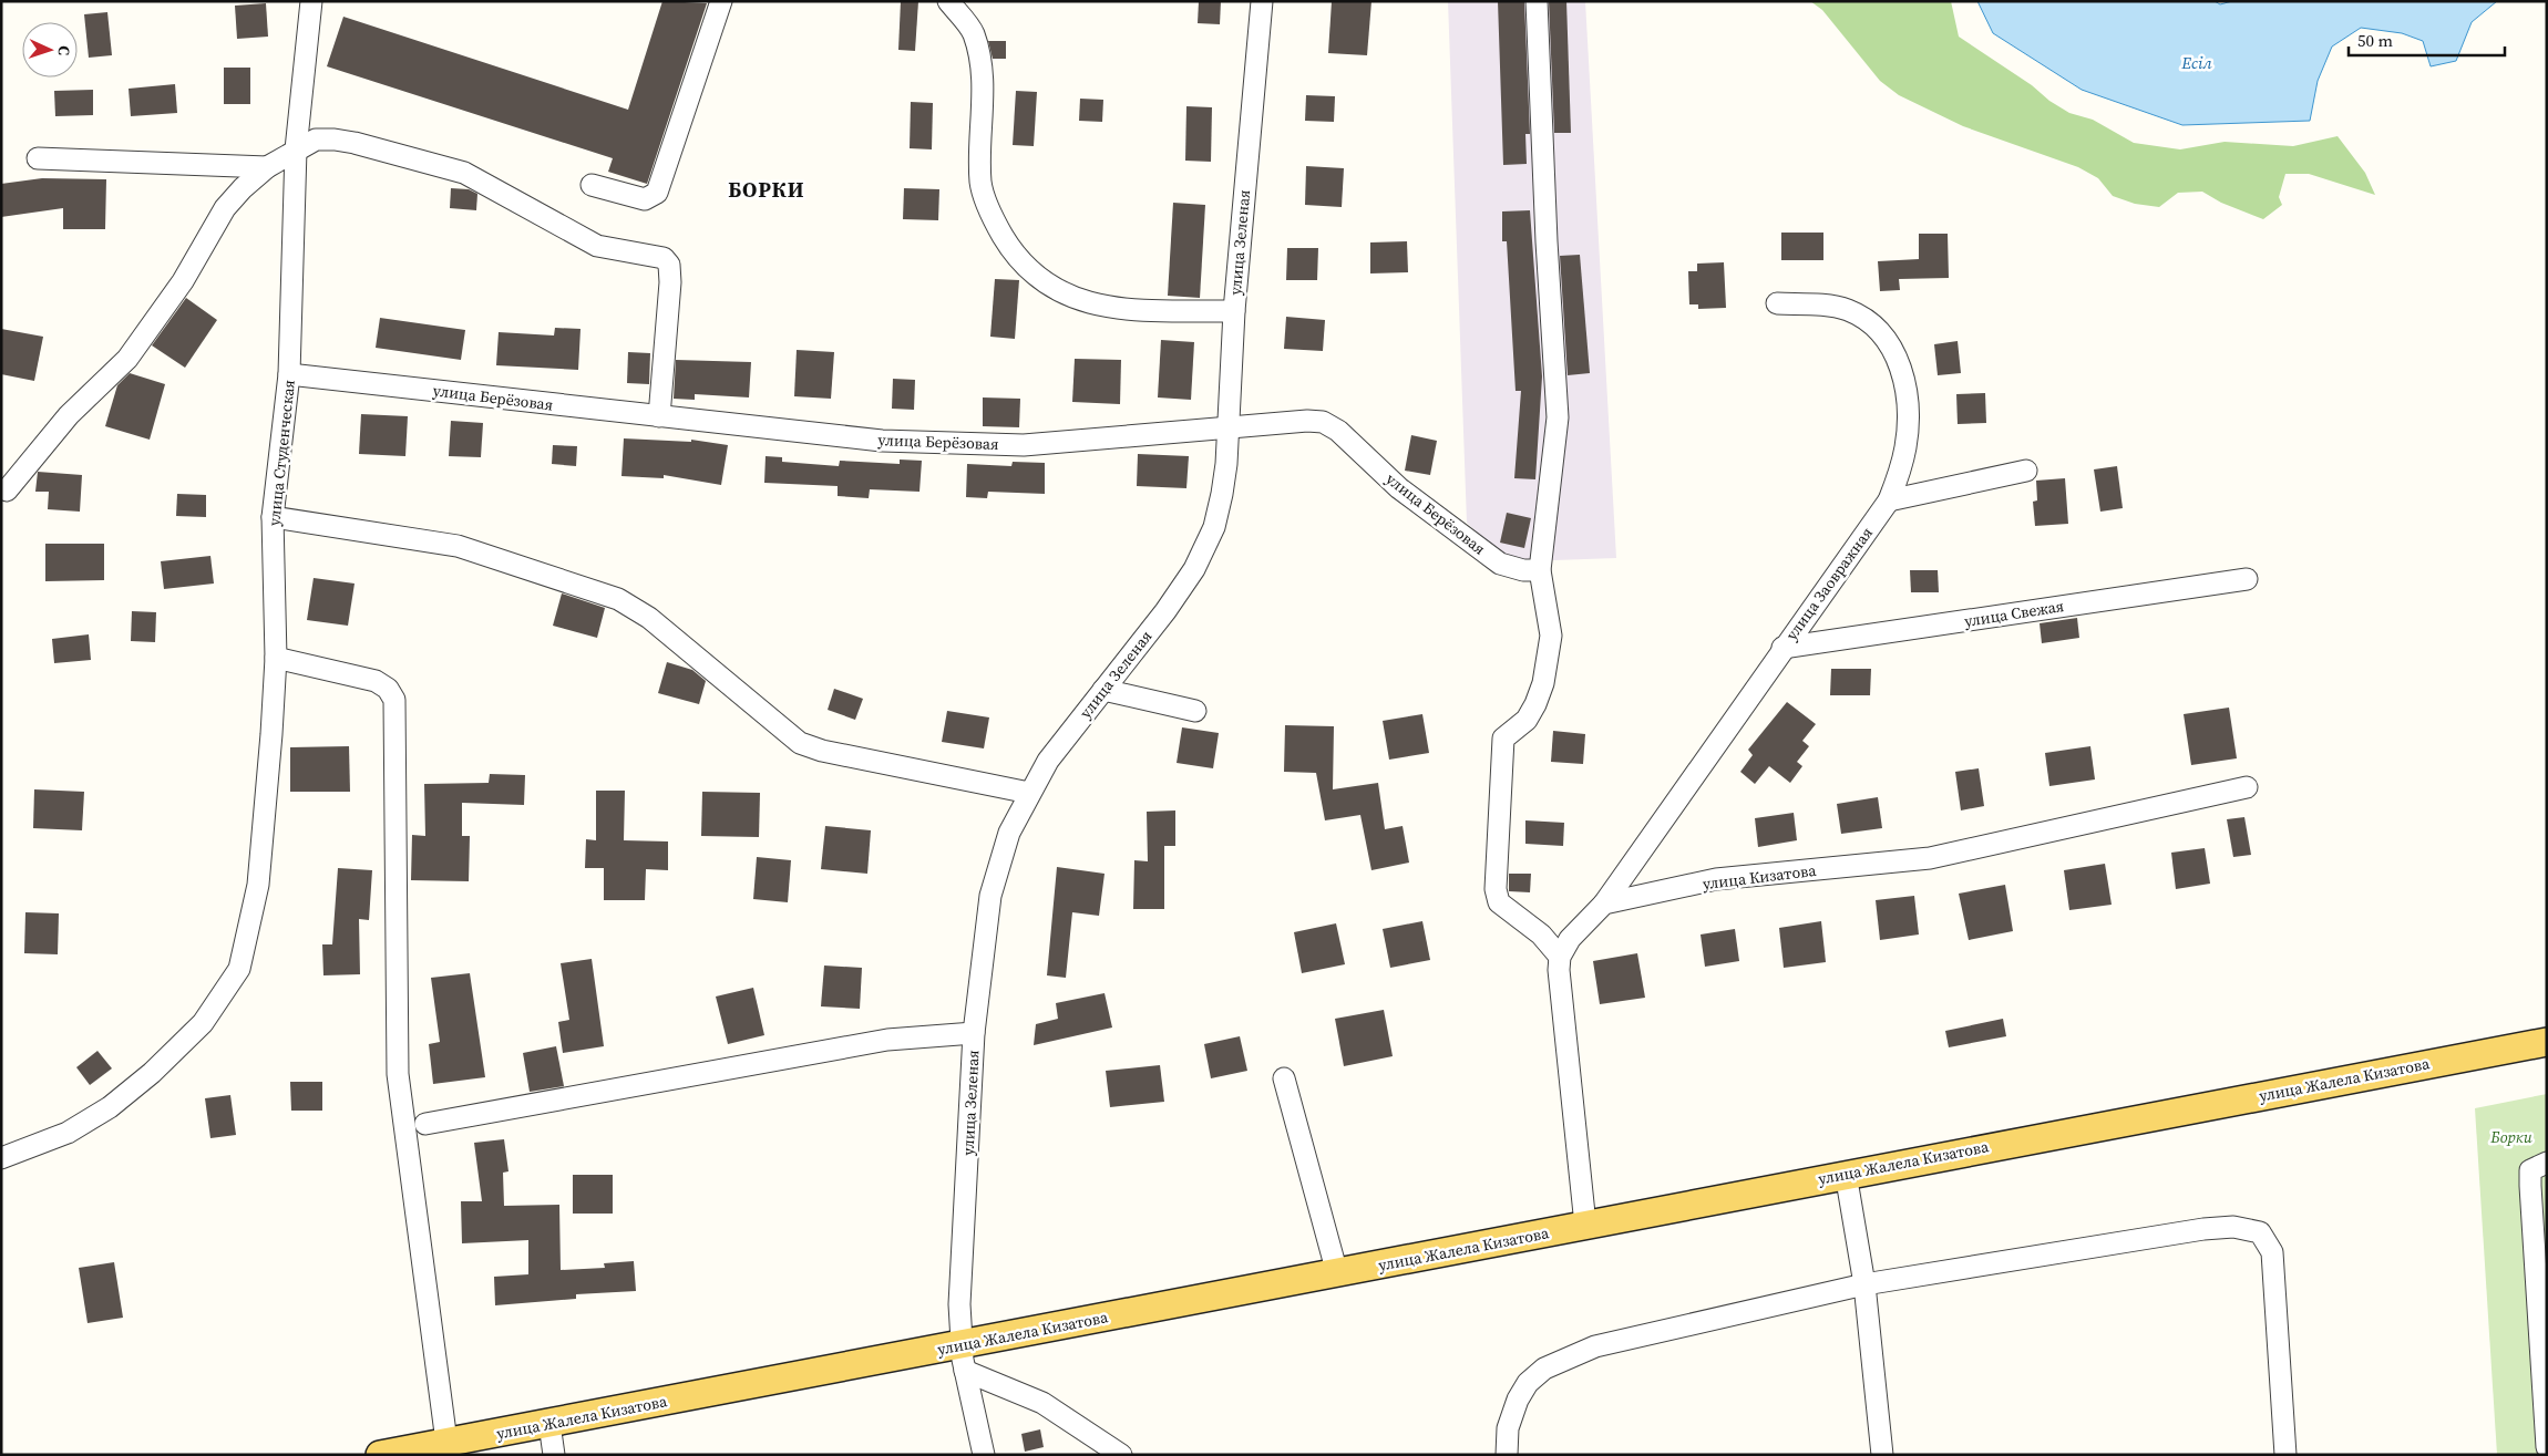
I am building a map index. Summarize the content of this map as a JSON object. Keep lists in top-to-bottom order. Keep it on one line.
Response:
{"streets":{"main road":["улица Жалела Кизатова"],"street":["улица Зеленая","улица Берёзовая","улица Студенческая","улица Заовражная","улица Свежая","улица Кизатова"]},"crossings":[["улица Зеленая","улица Берёзовая"],["улица Зеленая","улица Жалела Кизатова"],["улица Берёзовая","улица Студенческая"],["улица Заовражная","улица Свежая"],["улица Заовражная","улица Кизатова"]],"districts":["БОРКИ"],"water":["Есіл"],"parks":["Борки"],"scale_bar":"50 m","north":"right"}
